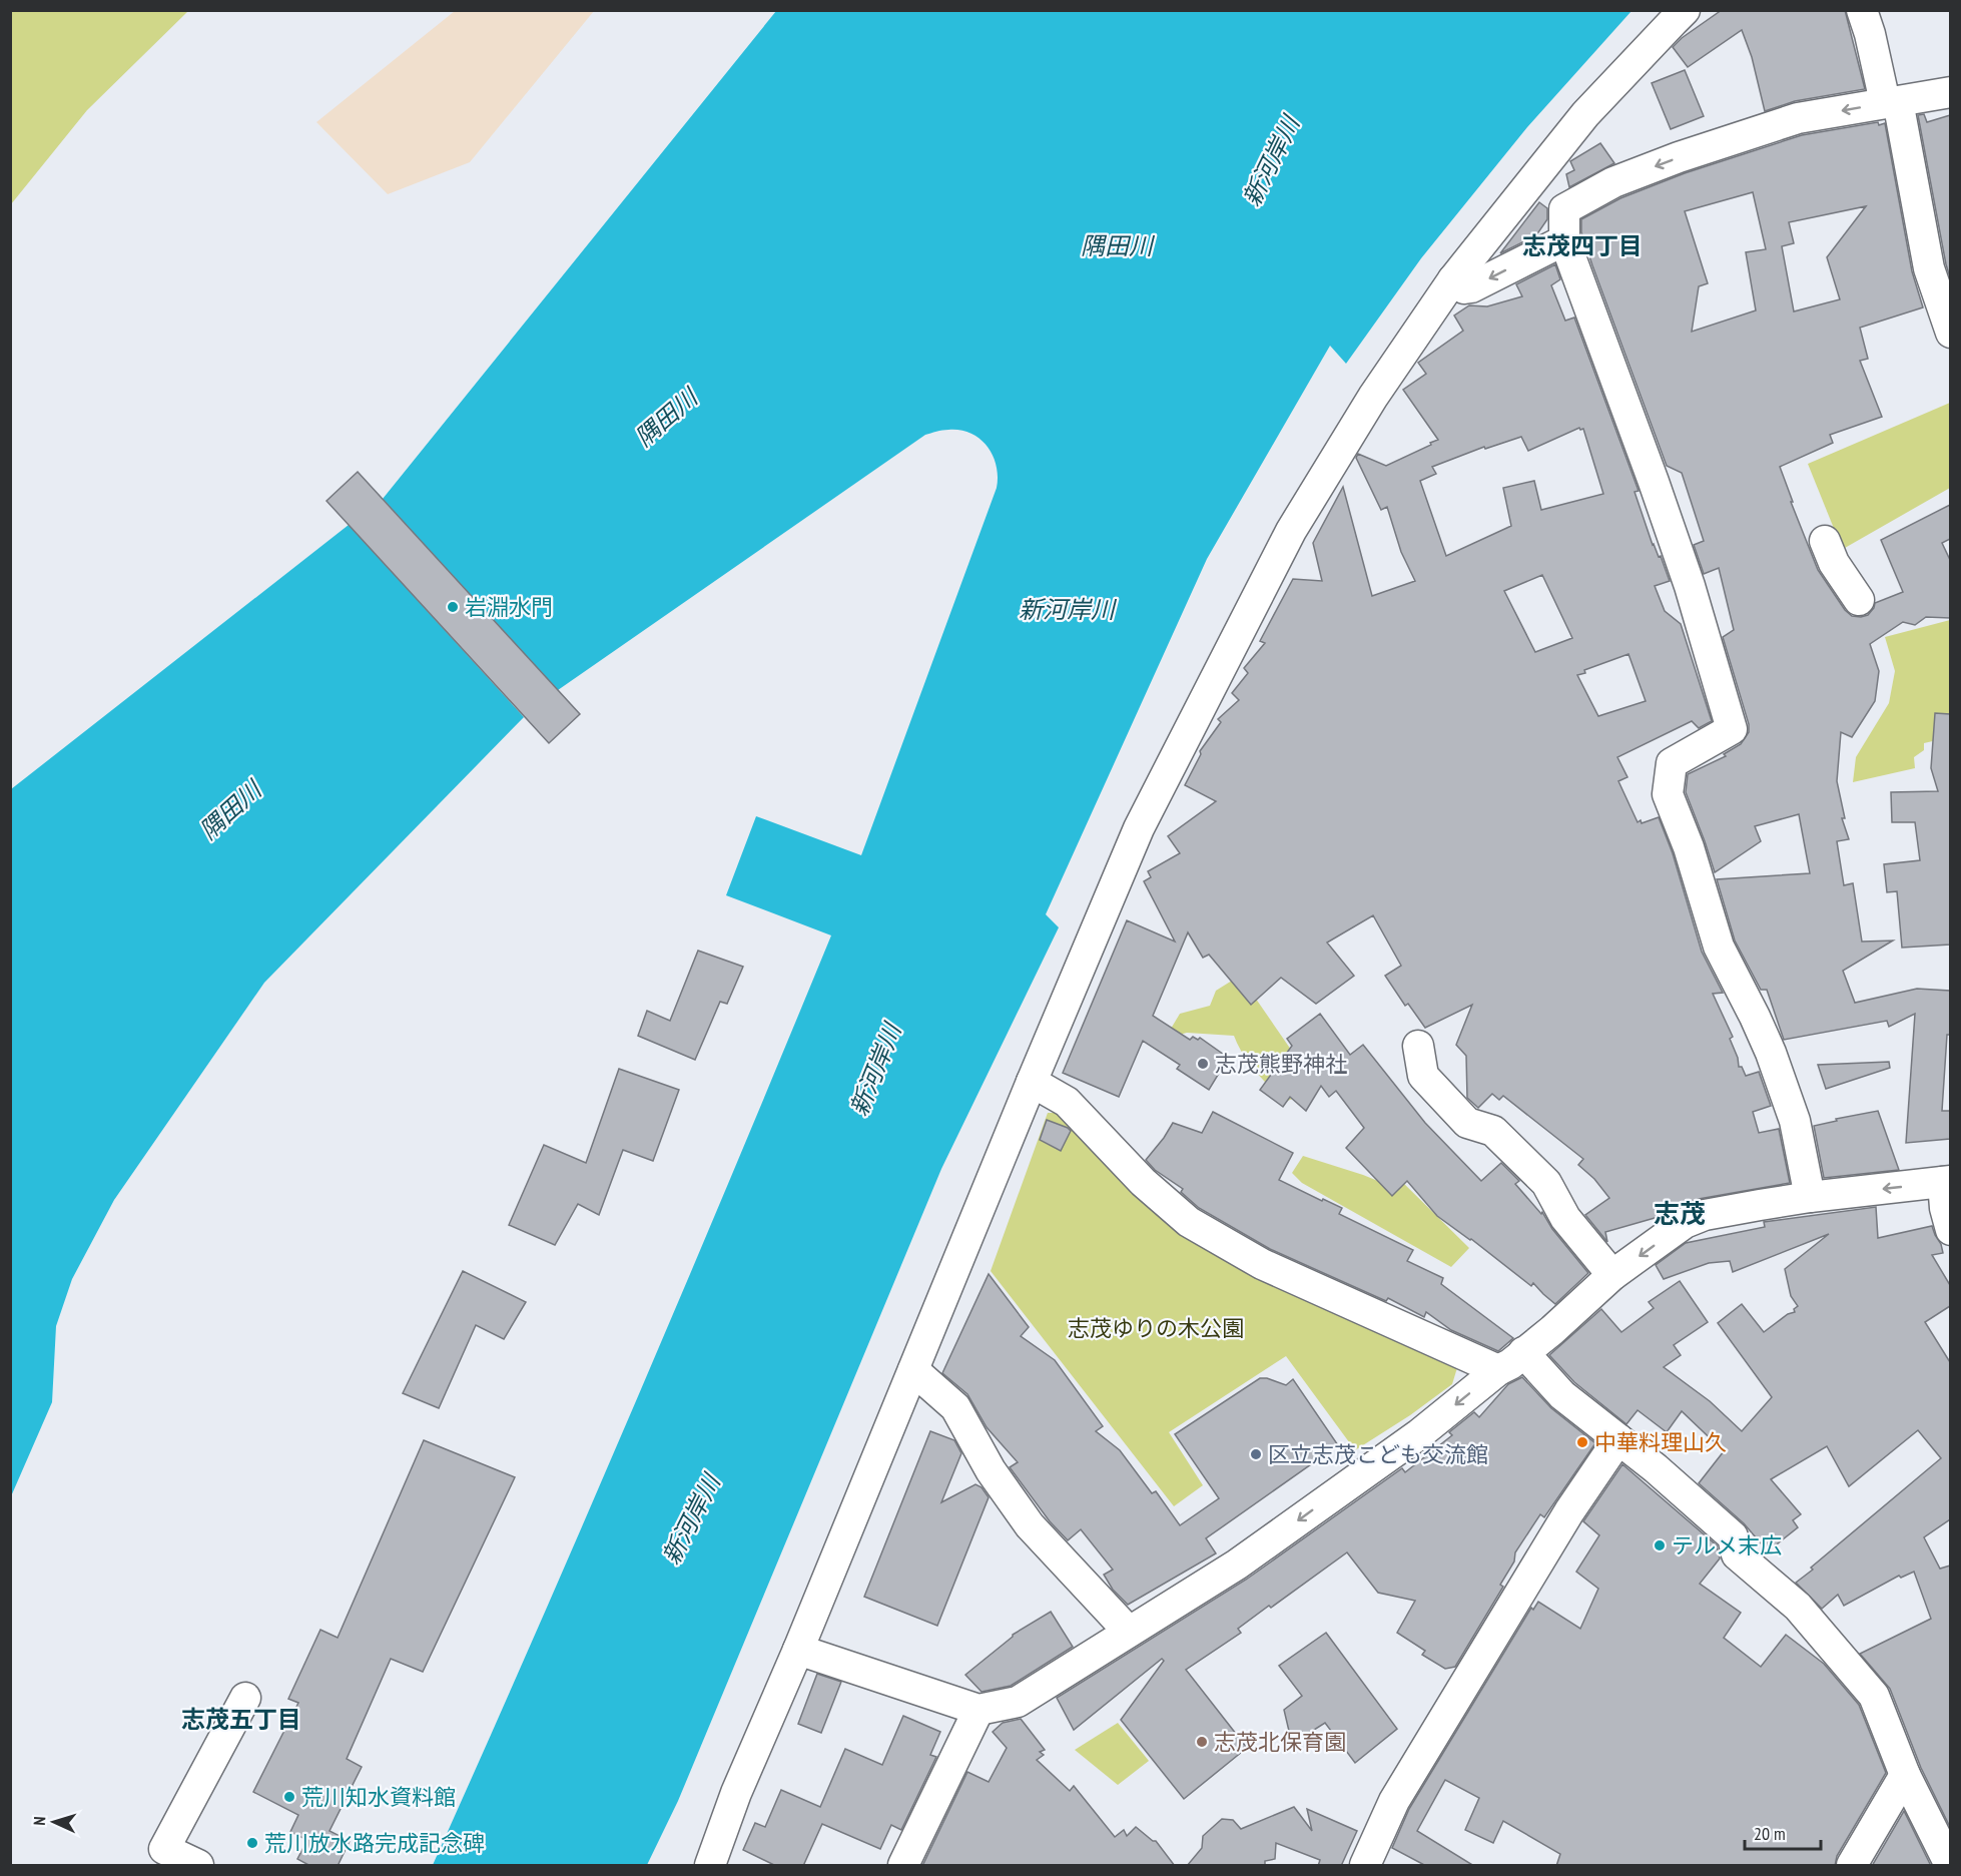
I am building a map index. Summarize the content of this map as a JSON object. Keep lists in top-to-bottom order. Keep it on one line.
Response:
{"districts":["志茂四丁目","志茂","志茂五丁目"],"water":["新河岸川","隅田川"],"parks":["志茂ゆりの木公園"],"places":["岩淵水門","志茂熊野神社","中華料理山久","区立志茂こども交流館","テルメ末広","志茂北保育園","荒川知水資料館","荒川放水路完成記念碑"],"scale_bar":"20 m","north":"left"}
